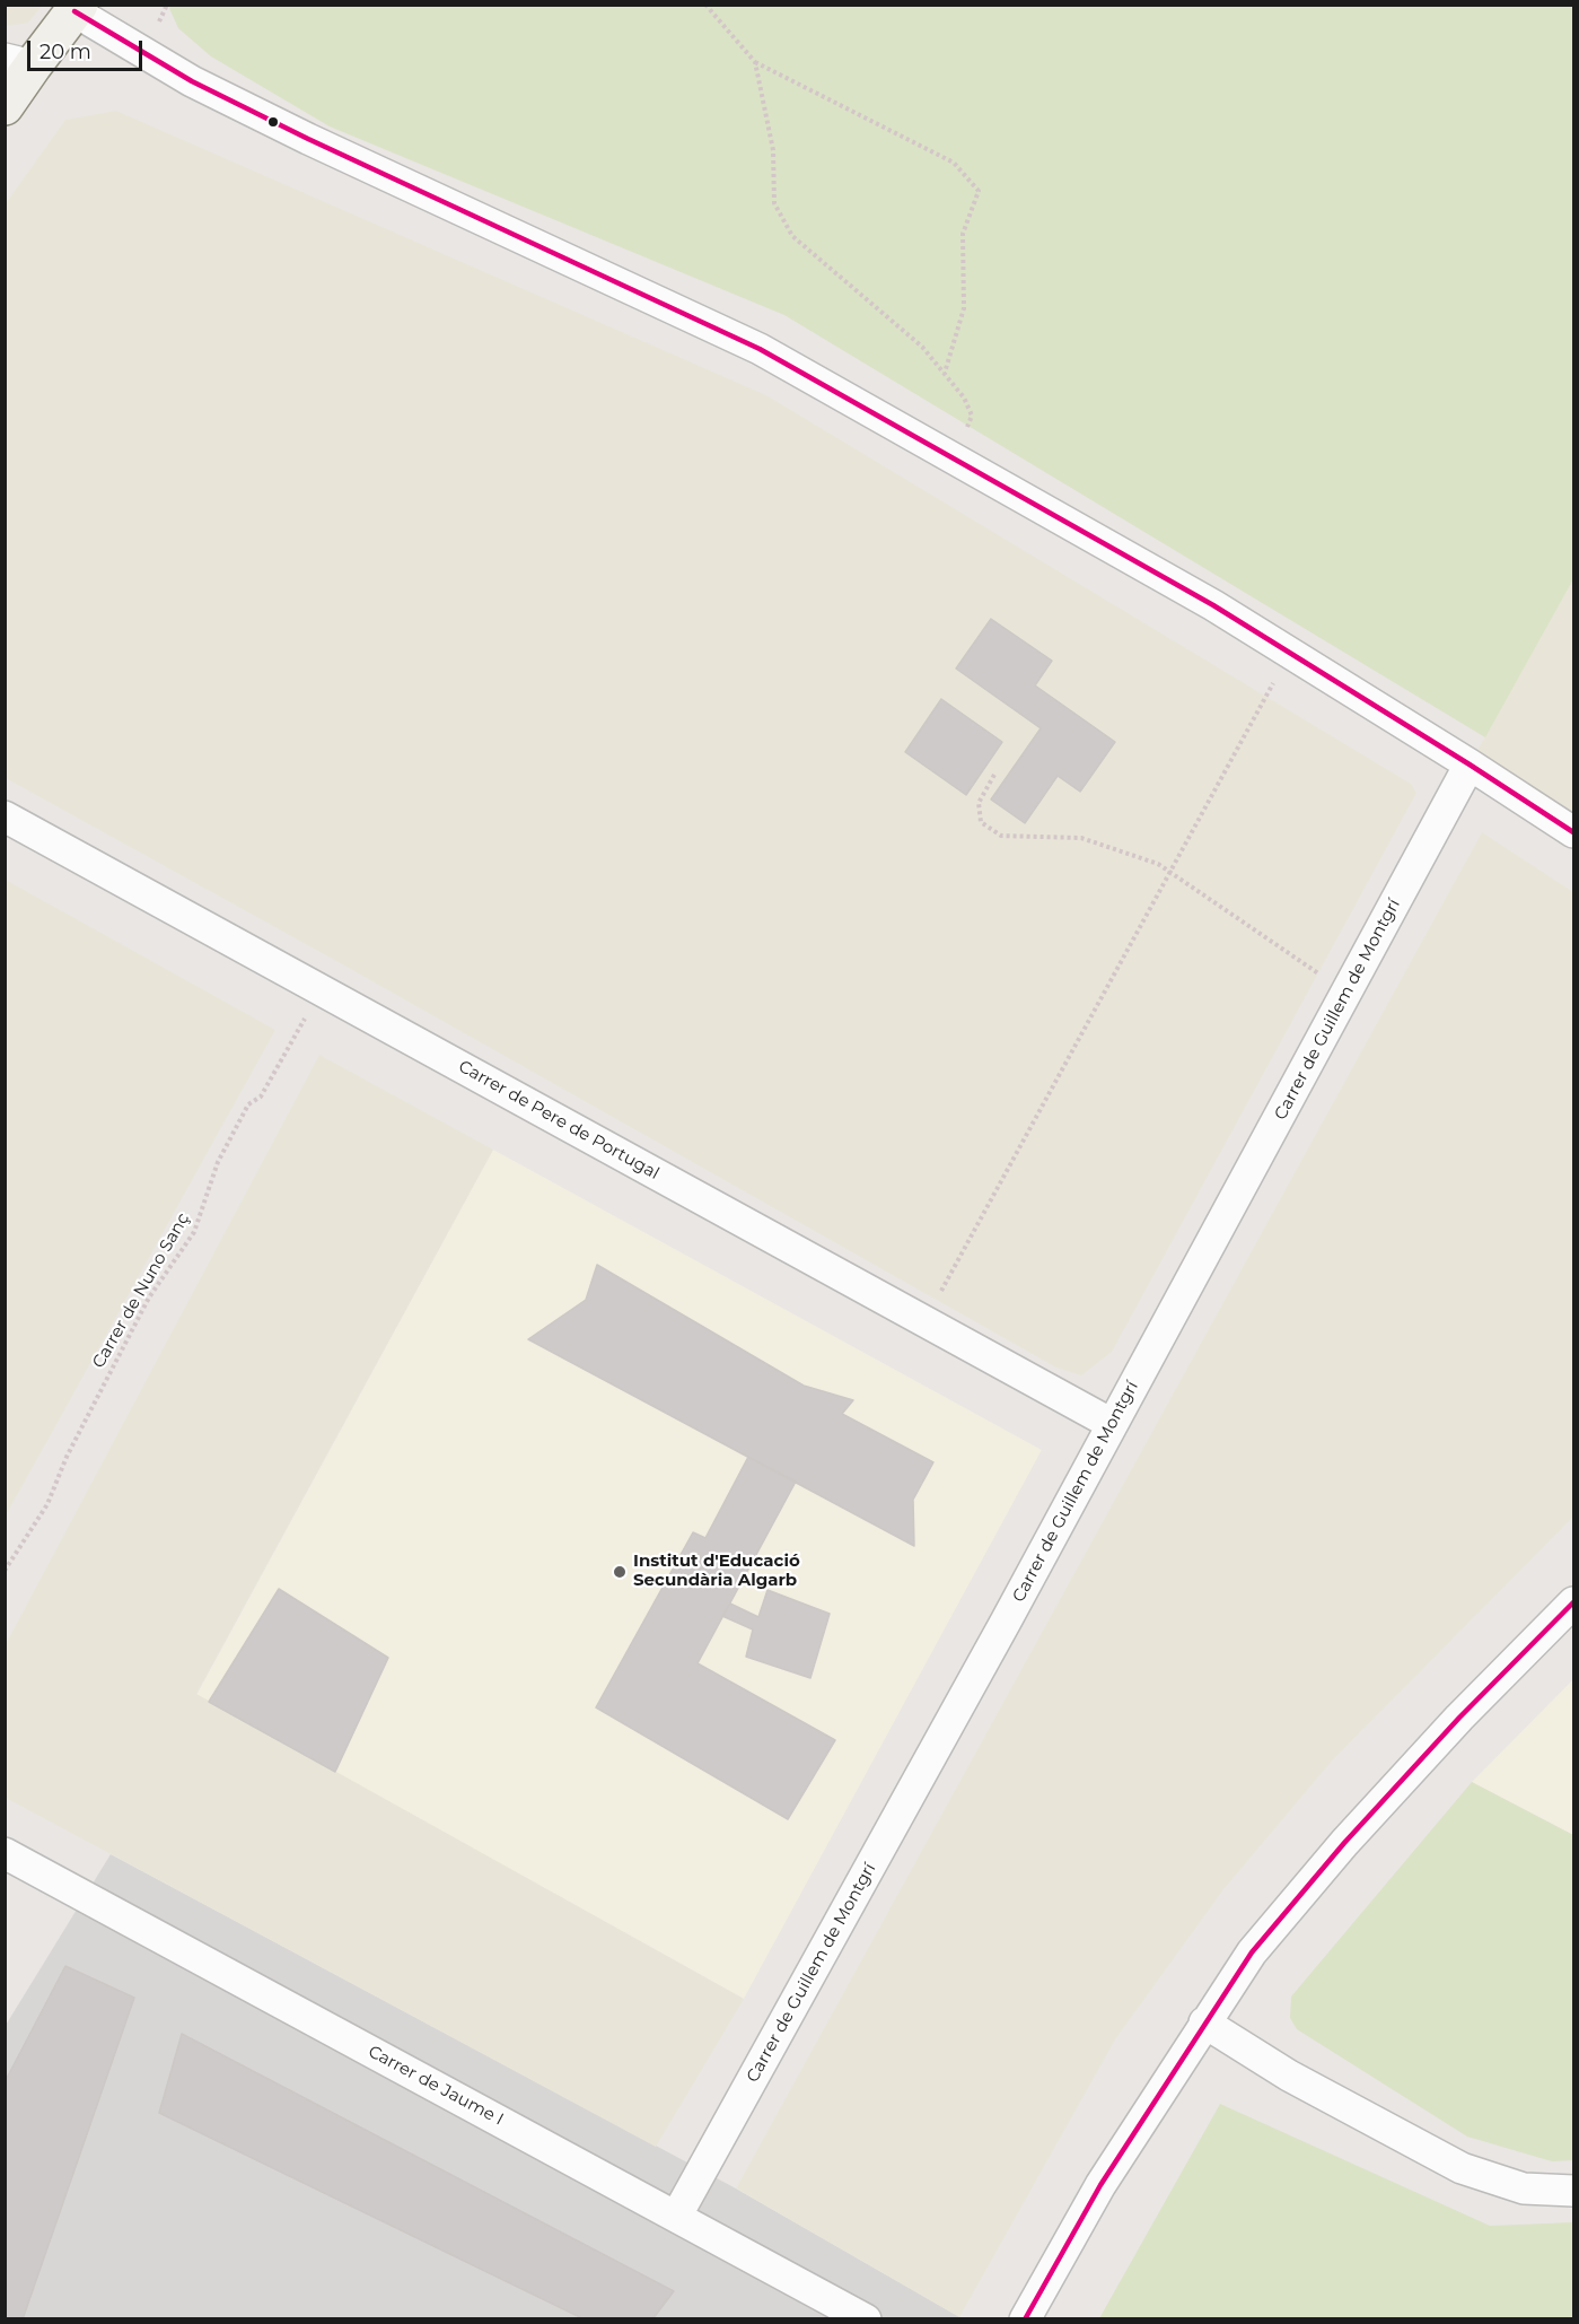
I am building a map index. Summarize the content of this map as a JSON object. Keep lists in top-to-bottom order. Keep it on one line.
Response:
{"streets":{"street":["Carrer de Guillem de Montgrí","Carrer de Pere de Portugal","Carrer de Jaume I"],"path":["Carrer de Nuno Sanç"]},"crossings":[["Carrer de Guillem de Montgrí","Carrer de Pere de Portugal"],["Carrer de Guillem de Montgrí","Carrer de Jaume I"],["Carrer de Pere de Portugal","Carrer de Nuno Sanç"]],"places":["Institut d'Educació Secundària Algarb"],"scale_bar":"20 m"}
